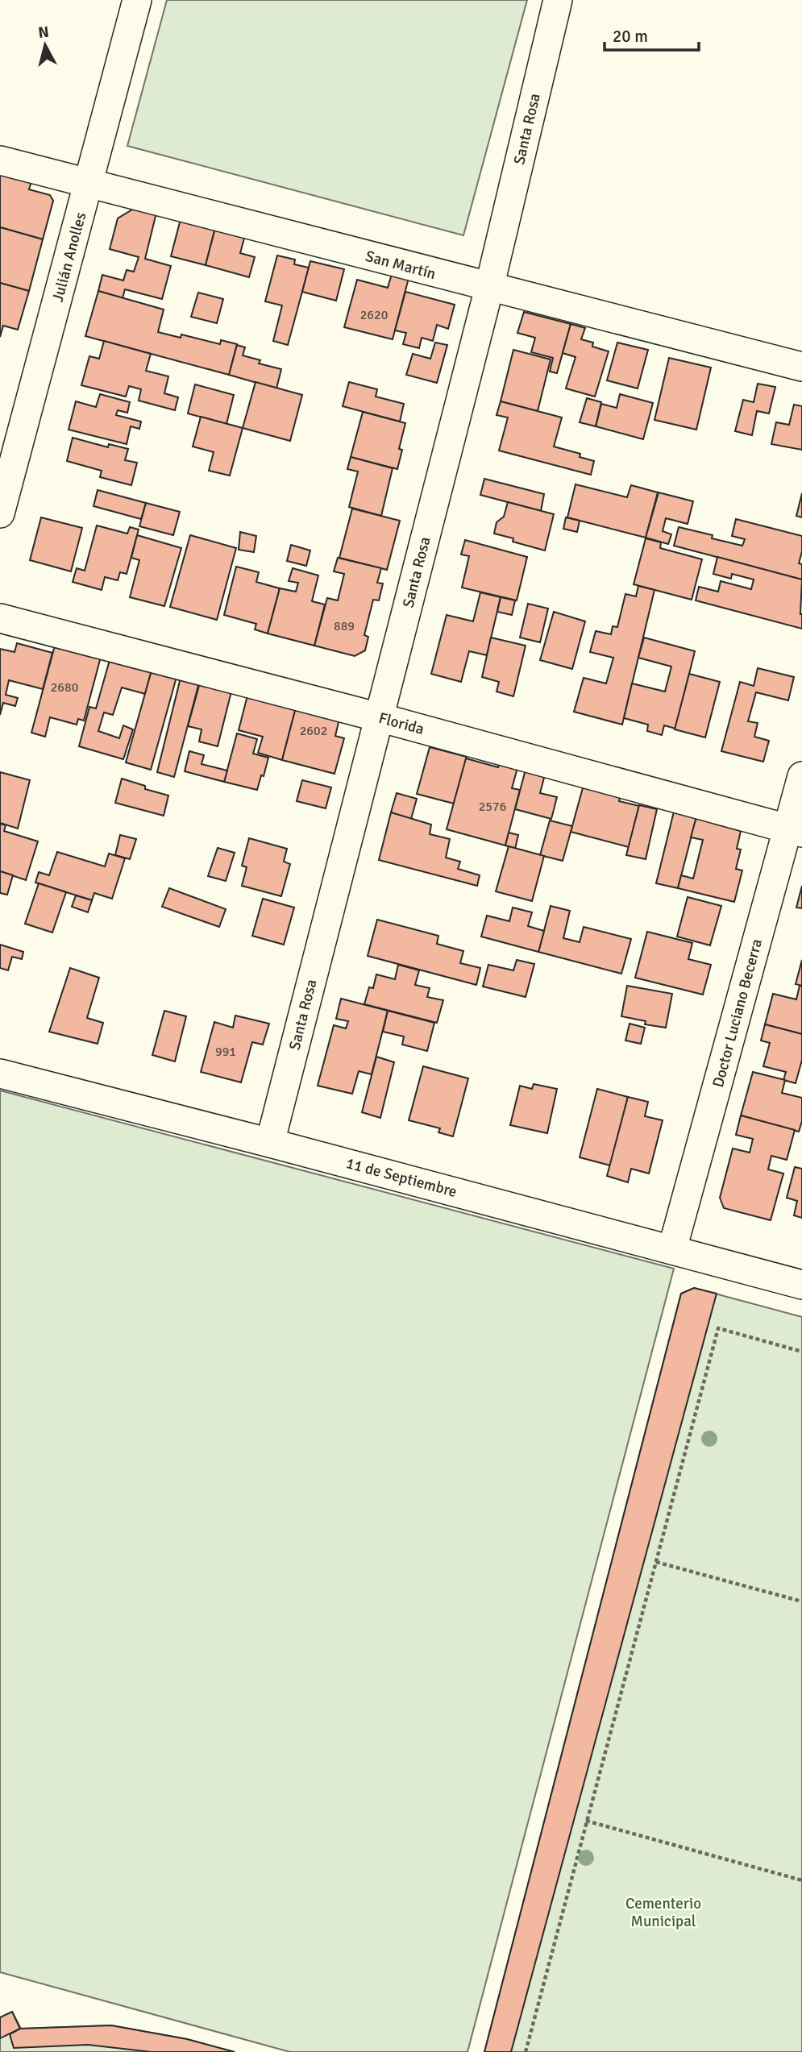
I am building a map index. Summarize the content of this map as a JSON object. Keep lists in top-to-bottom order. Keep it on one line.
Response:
{"streets":{"street":["Santa Rosa","Julián Anolles","San Martín","Florida","Doctor Luciano Becerra","11 de Septiembre"]},"crossings":[["Santa Rosa","San Martín"],["Santa Rosa","Florida"],["Santa Rosa","11 de Septiembre"],["Julián Anolles","San Martín"],["Florida","Doctor Luciano Becerra"],["Doctor Luciano Becerra","11 de Septiembre"]],"parks":["Cementerio Municipal"],"house_numbers":["2620","889","2680","2602","2576","991"],"scale_bar":"20 m","north":"top"}
